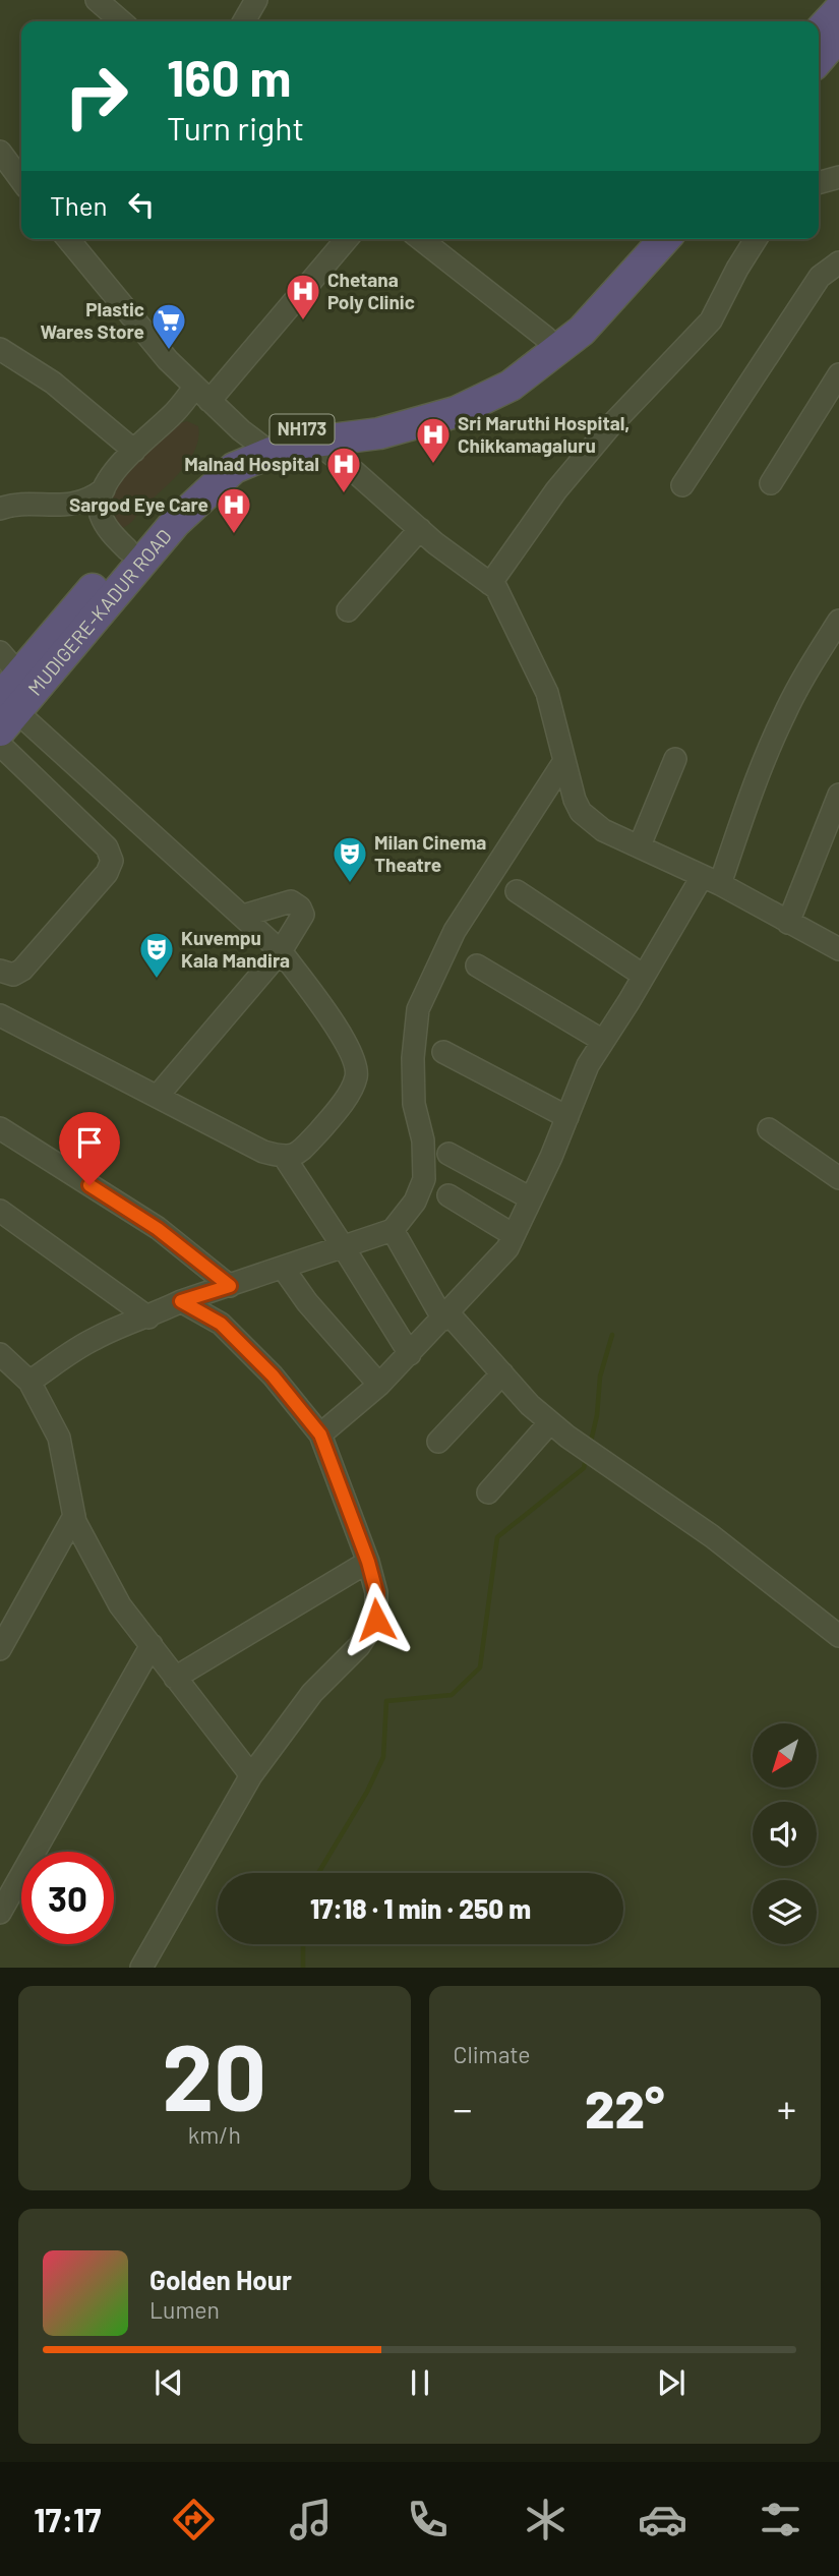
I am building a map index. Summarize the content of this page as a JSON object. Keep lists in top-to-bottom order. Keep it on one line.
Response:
{"streets":{"highway":["NH173","MUDIGERE-KADUR ROAD"]},"places":{"hospital":["Chetana Poly Clinic","Sri Maruthi Hospital, Chikkamagaluru","Malnad Hospital","Sargod Eye Care"],"supermarket":["Plastic Wares Store"],"theatre":["Milan Cinema Theatre","Kuvempu Kala Mandira"]},"north":"bottom left","page":{"turn":["160 m","Turn right"],"then":"Then","limit":"30","trip":"17:18 · 1 min · 250 m","tile":[["20","km/h"],"Climate"],"heat":["−","22°","+"],"song":["Golden Hour","Lumen"],"tabs":"17:17"}}
